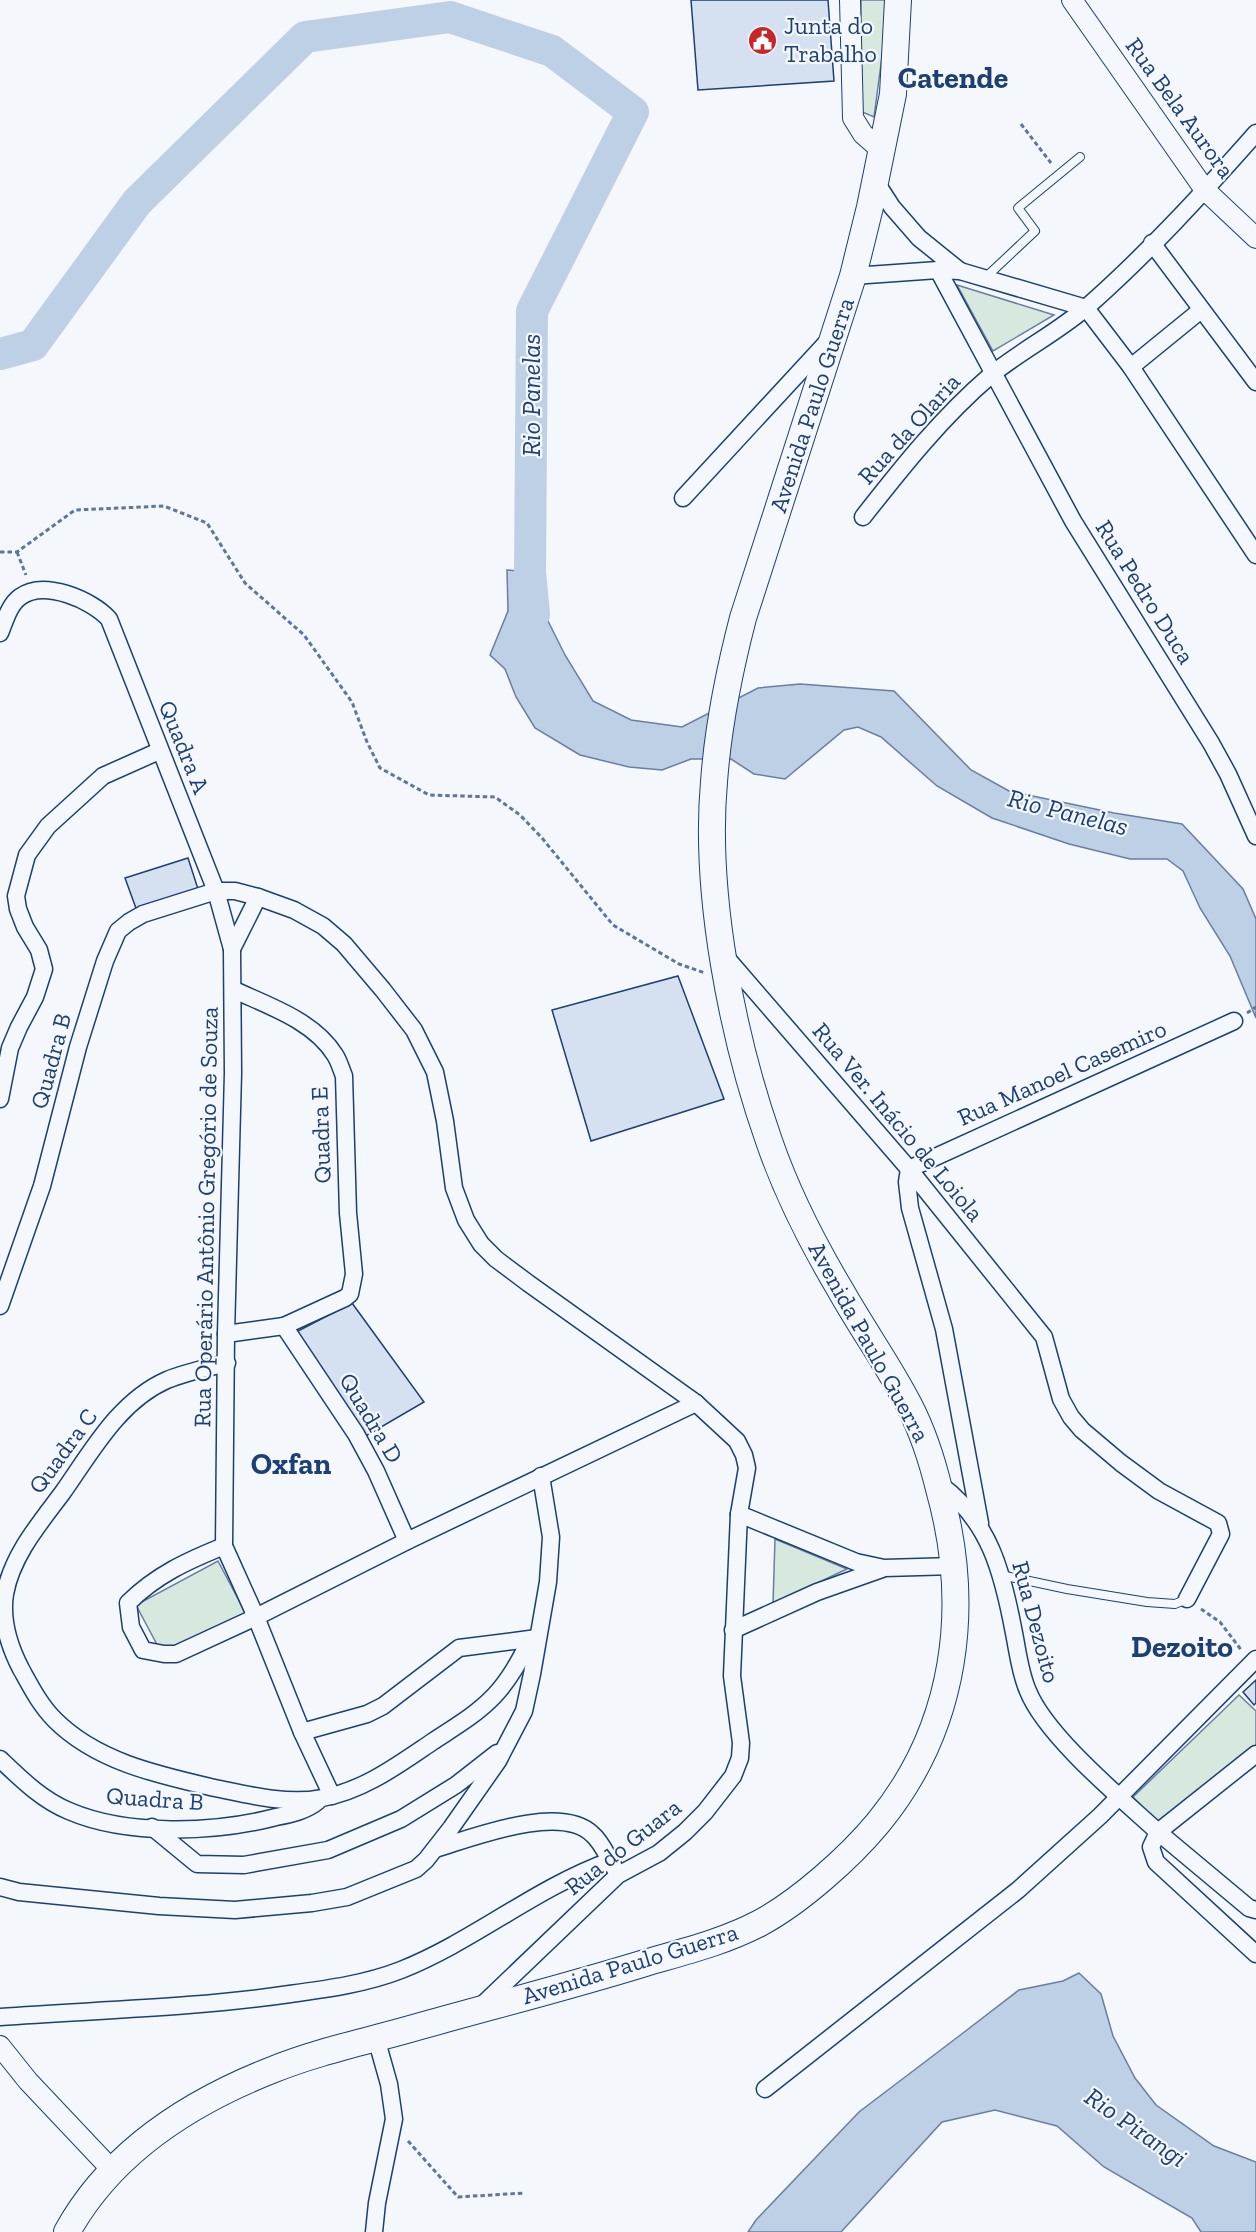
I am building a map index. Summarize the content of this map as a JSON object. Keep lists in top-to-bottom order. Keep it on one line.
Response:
{"streets":{"main road":["Avenida Paulo Guerra"],"street":["Rua Bela Aurora","Rua da Olaria","Rua Pedro Duca","Quadra A","Quadra B","Rua Manoel Casemiro","Rua Ver. Inácio de Loiola","Quadra E","Rua Operário Antônio Gregório de Souza","Quadra D","Quadra C","Rua Dezoito","Rua do Guara"]},"crossings":[["Rua Bela Aurora","Rua da Olaria"],["Avenida Paulo Guerra","Rua Ver. Inácio de Loiola"],["Avenida Paulo Guerra","Rua Dezoito"],["Avenida Paulo Guerra","Rua do Guara"],["Rua da Olaria","Rua Pedro Duca"],["Quadra A","Quadra B"],["Quadra A","Rua Operário Antônio Gregório de Souza"],["Quadra A","Rua do Guara"],["Quadra B","Rua Operário Antônio Gregório de Souza"],["Quadra B","Quadra C"],["Quadra B","Rua do Guara"],["Rua Manoel Casemiro","Rua Ver. Inácio de Loiola"],["Quadra E","Rua Operário Antônio Gregório de Souza"],["Quadra E","Quadra D"],["Rua Operário Antônio Gregório de Souza","Quadra C"],["Rua Operário Antônio Gregório de Souza","Rua do Guara"]],"districts":["Catende","Oxfan","Dezoito"],"water":["Rio Panelas","Rio Pirangi"],"places":{"public building":["Junta do Trabalho"]}}
